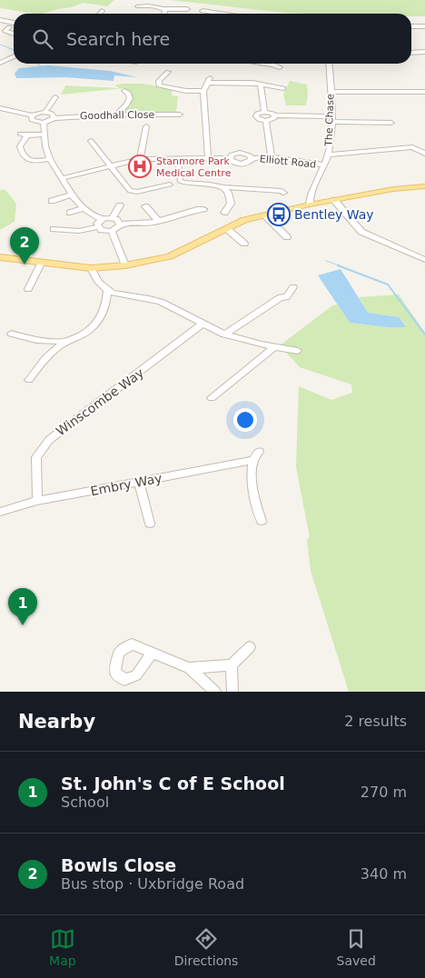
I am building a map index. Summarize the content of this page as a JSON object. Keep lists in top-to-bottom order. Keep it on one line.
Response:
{"streets":{"street":["Goodhall Close","The Chase","Elliott Road","Winscombe Way","Embry Way"]},"crossings":[["The Chase","Elliott Road"],["Winscombe Way","Embry Way"]],"places":{"hospital":["Stanmore Park Medical Centre"],"bus stop":["Bentley Way"]},"page":{"search":"Search here","pins":["2","1"],"heading":["Nearby","2 results"],"list":[{"mark":"1","name":"St. John's C of E School","note":"School","value":"270 m"},{"mark":"2","name":"Bowls Close","note":"Bus stop · Uxbridge Road","value":"340 m"}],"nav":["Map","Directions","Saved"]}}
